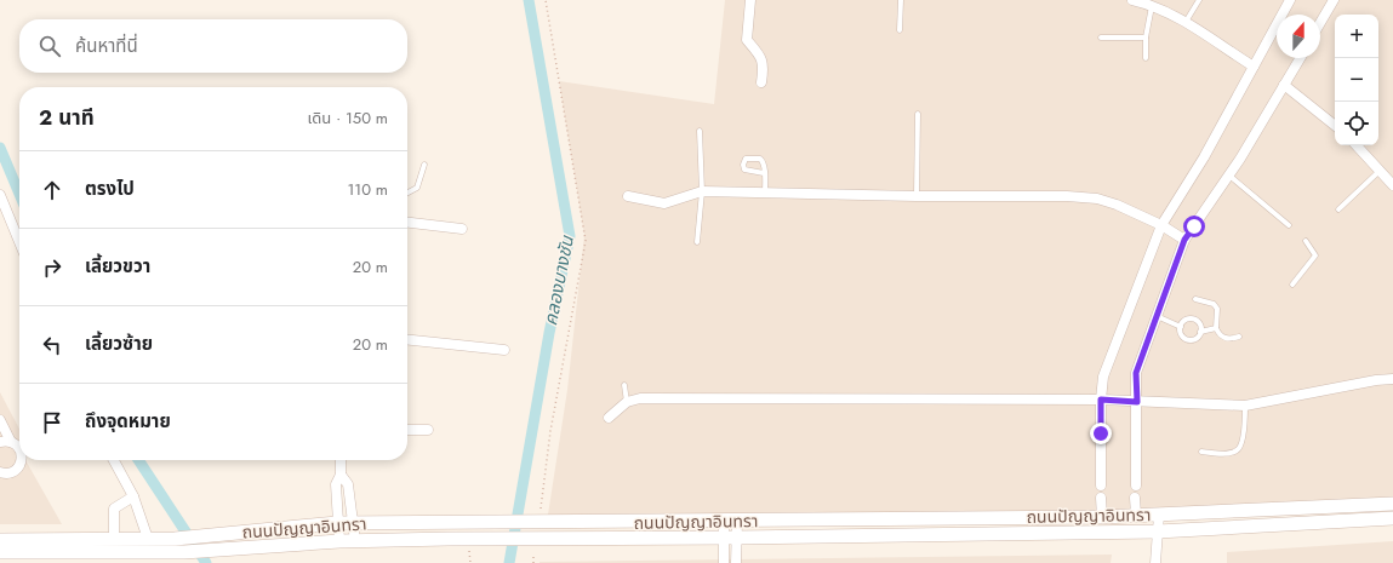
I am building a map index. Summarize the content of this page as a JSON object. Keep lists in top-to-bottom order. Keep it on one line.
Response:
{"streets":{"main road":["ถนนปัญญาอินทรา"]},"water":["คลองบางชัน"],"north":"top","page":{"map_buttons":["+","−"],"search":"ค้นหาที่นี่","heading":["2 นาที","เดิน · 150 m"],"list":[["ตรงไป","110 m"],["เลี้ยวขวา","20 m"],["เลี้ยวซ้าย","20 m"],"ถึงจุดหมาย"]}}
